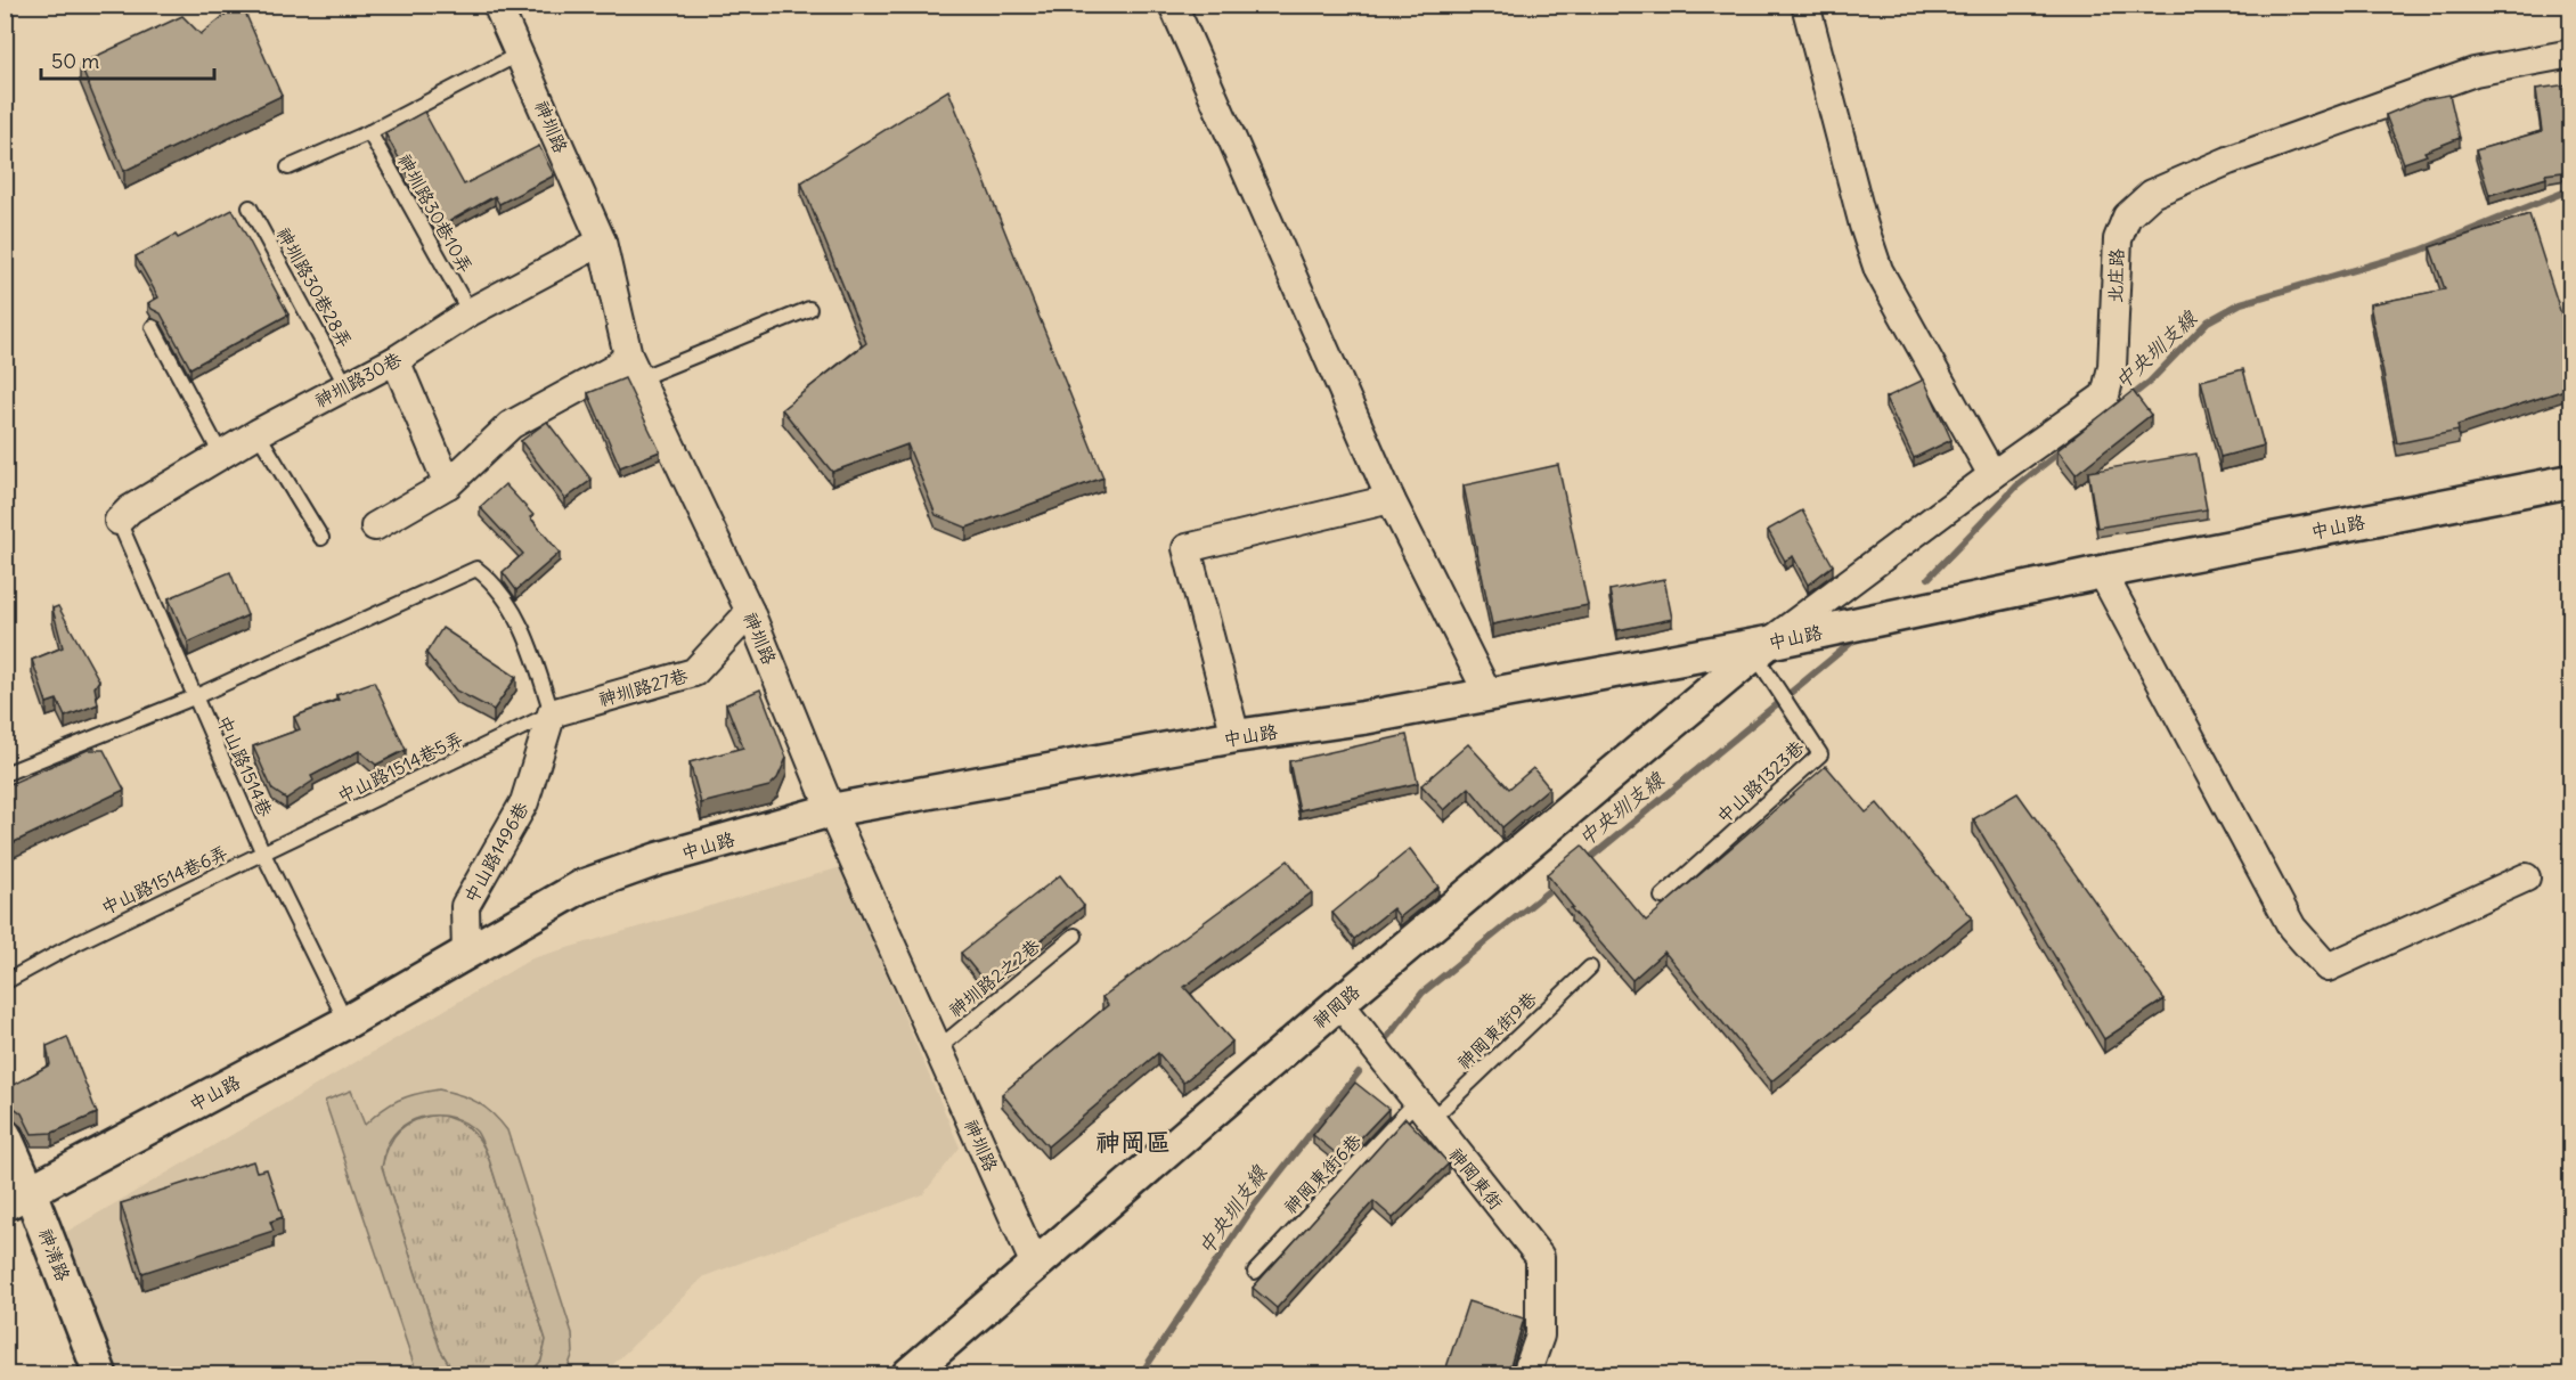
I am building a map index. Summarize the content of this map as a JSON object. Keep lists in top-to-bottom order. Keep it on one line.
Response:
{"streets":{"street":["神圳路","北庄路","神圳路30巷","中山路","神圳路27巷","中山路1496巷","神岡路","神岡東街","神清路"],"lane":["神圳路30巷10弄","神圳路30巷28弄","中山路1514巷","中山路1514巷5弄","中山路1323巷","中山路1514巷6弄","神圳路2之2巷","神岡東街9巷","神岡東街6巷"]},"crossings":[["神圳路","神圳路30巷"],["神圳路","中山路"],["神圳路","神圳路27巷"],["神圳路","神圳路2之2巷"],["神圳路","神岡路"],["神圳路30巷10弄","神圳路30巷"],["北庄路","中山路"],["北庄路","中山路1323巷"],["北庄路","神岡路"],["神圳路30巷28弄","神圳路30巷"],["神圳路30巷","中山路1514巷"],["中山路","中山路1514巷"],["中山路","中山路1323巷"],["中山路","中山路1496巷"],["中山路","神岡路"],["中山路","神清路"],["神圳路27巷","中山路1514巷5弄"],["神圳路27巷","中山路1496巷"],["中山路1514巷","中山路1514巷5弄"],["中山路1514巷","中山路1514巷6弄"],["中山路1514巷5弄","中山路1496巷"],["中山路1514巷5弄","中山路1514巷6弄"],["中山路1323巷","神岡路"],["神岡路","神岡東街"],["神岡東街9巷","神岡東街6巷"],["神岡東街9巷","神岡東街"],["神岡東街6巷","神岡東街"]],"districts":["神岡區"],"water":["中央圳支線"],"scale_bar":"50 m"}
